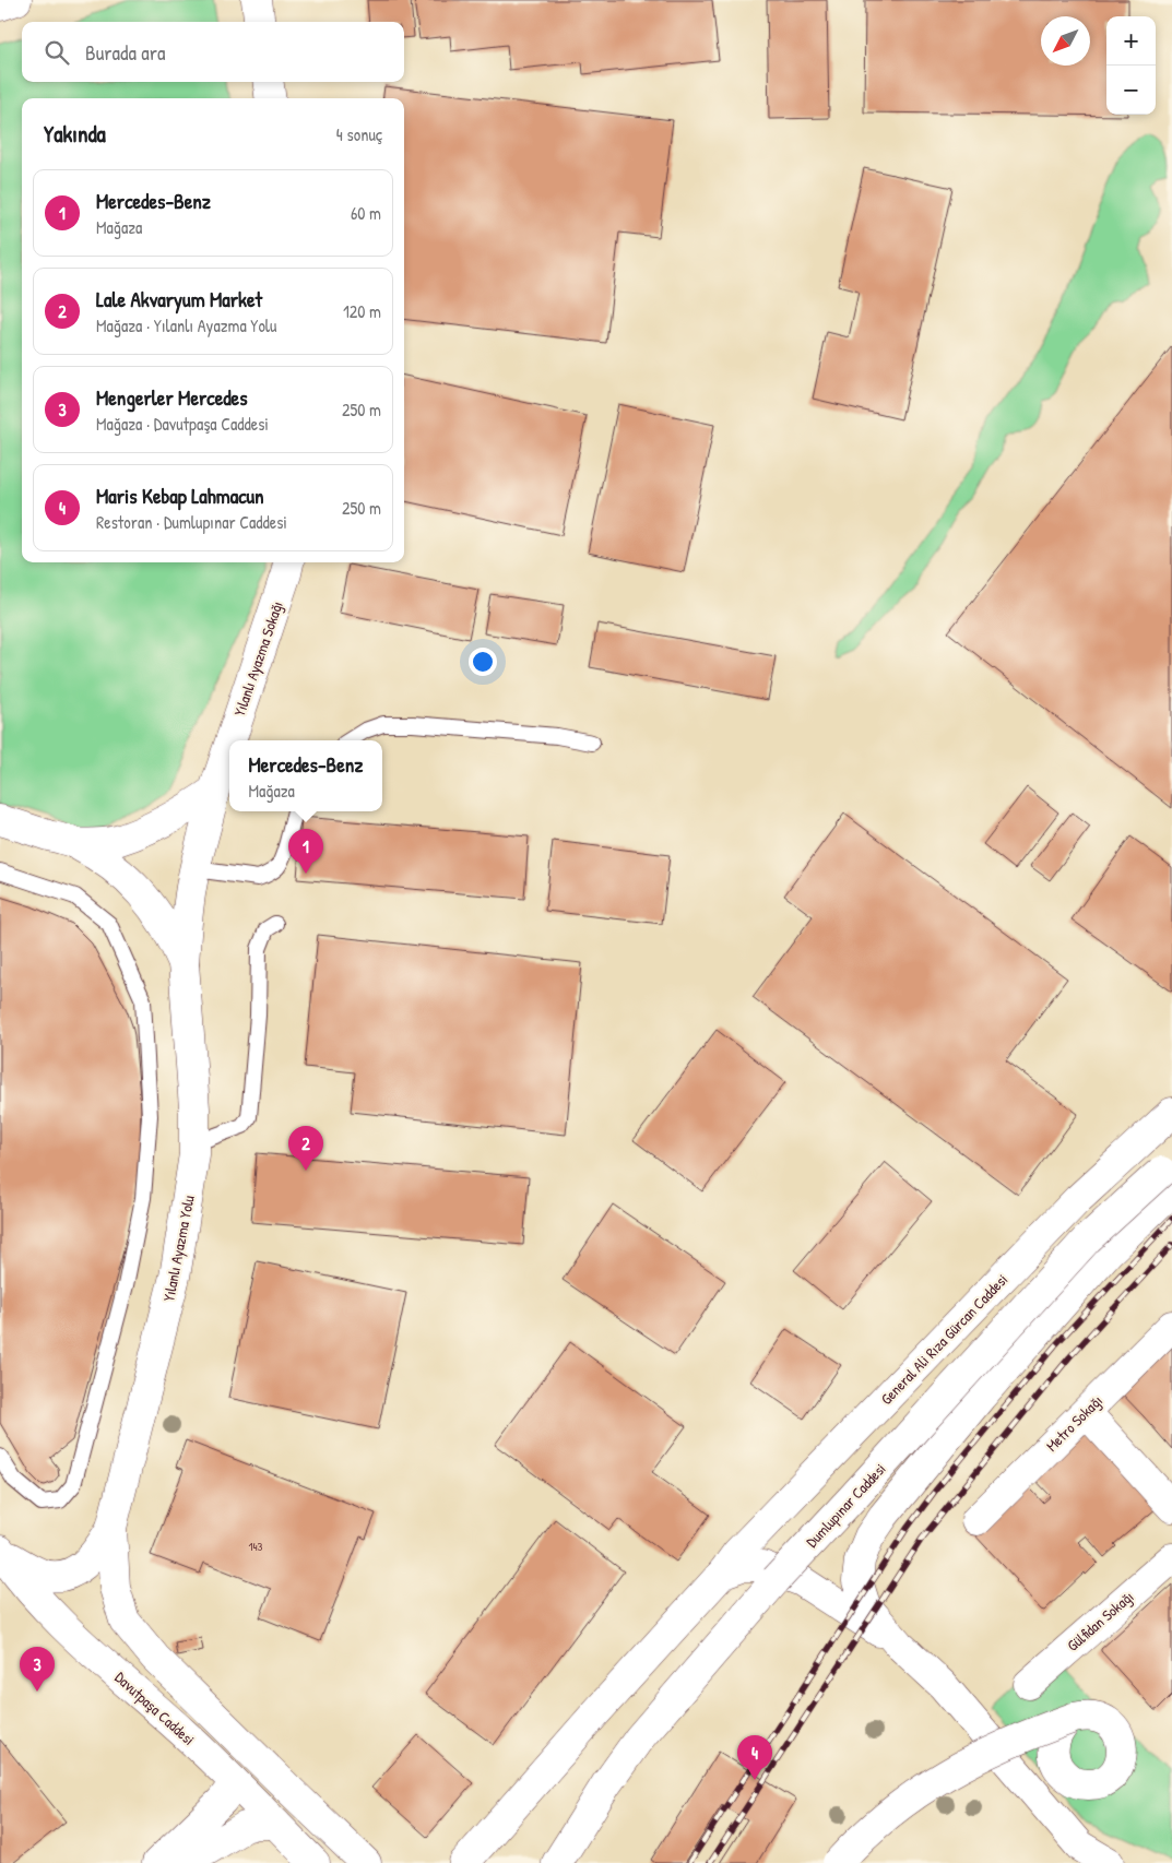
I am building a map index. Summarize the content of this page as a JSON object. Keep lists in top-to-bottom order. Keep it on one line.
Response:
{"streets":{"main road":["Yılanlı Ayazma Sokağı","Yılanlı Ayazma Yolu","General Ali Rıza Gürcan Caddesi","Metro Sokağı","Dumlupınar Caddesi","Gülfidan Sokağı","Davutpaşa Caddesi"]},"crossings":[["Yılanlı Ayazma Sokağı","Yılanlı Ayazma Yolu"]],"house_numbers":["143"],"north":"bottom left","page":{"map_buttons":["+","−"],"search":"Burada ara","heading":["Yakında","4 sonuç"],"list":[{"mark":"1","name":"Mercedes-Benz","note":"Mağaza","value":"60 m"},{"mark":"2","name":"Lale Akvaryum Market","note":"Mağaza · Yılanlı Ayazma Yolu","value":"120 m"},{"mark":"3","name":"Mengerler Mercedes","note":"Mağaza · Davutpaşa Caddesi","value":"250 m"},{"mark":"4","name":"Maris Kebap Lahmacun","note":"Restoran · Dumlupınar Caddesi","value":"250 m"}],"popup":["Mercedes-Benz","Mağaza"],"pins":["1","2","3","4"]}}
